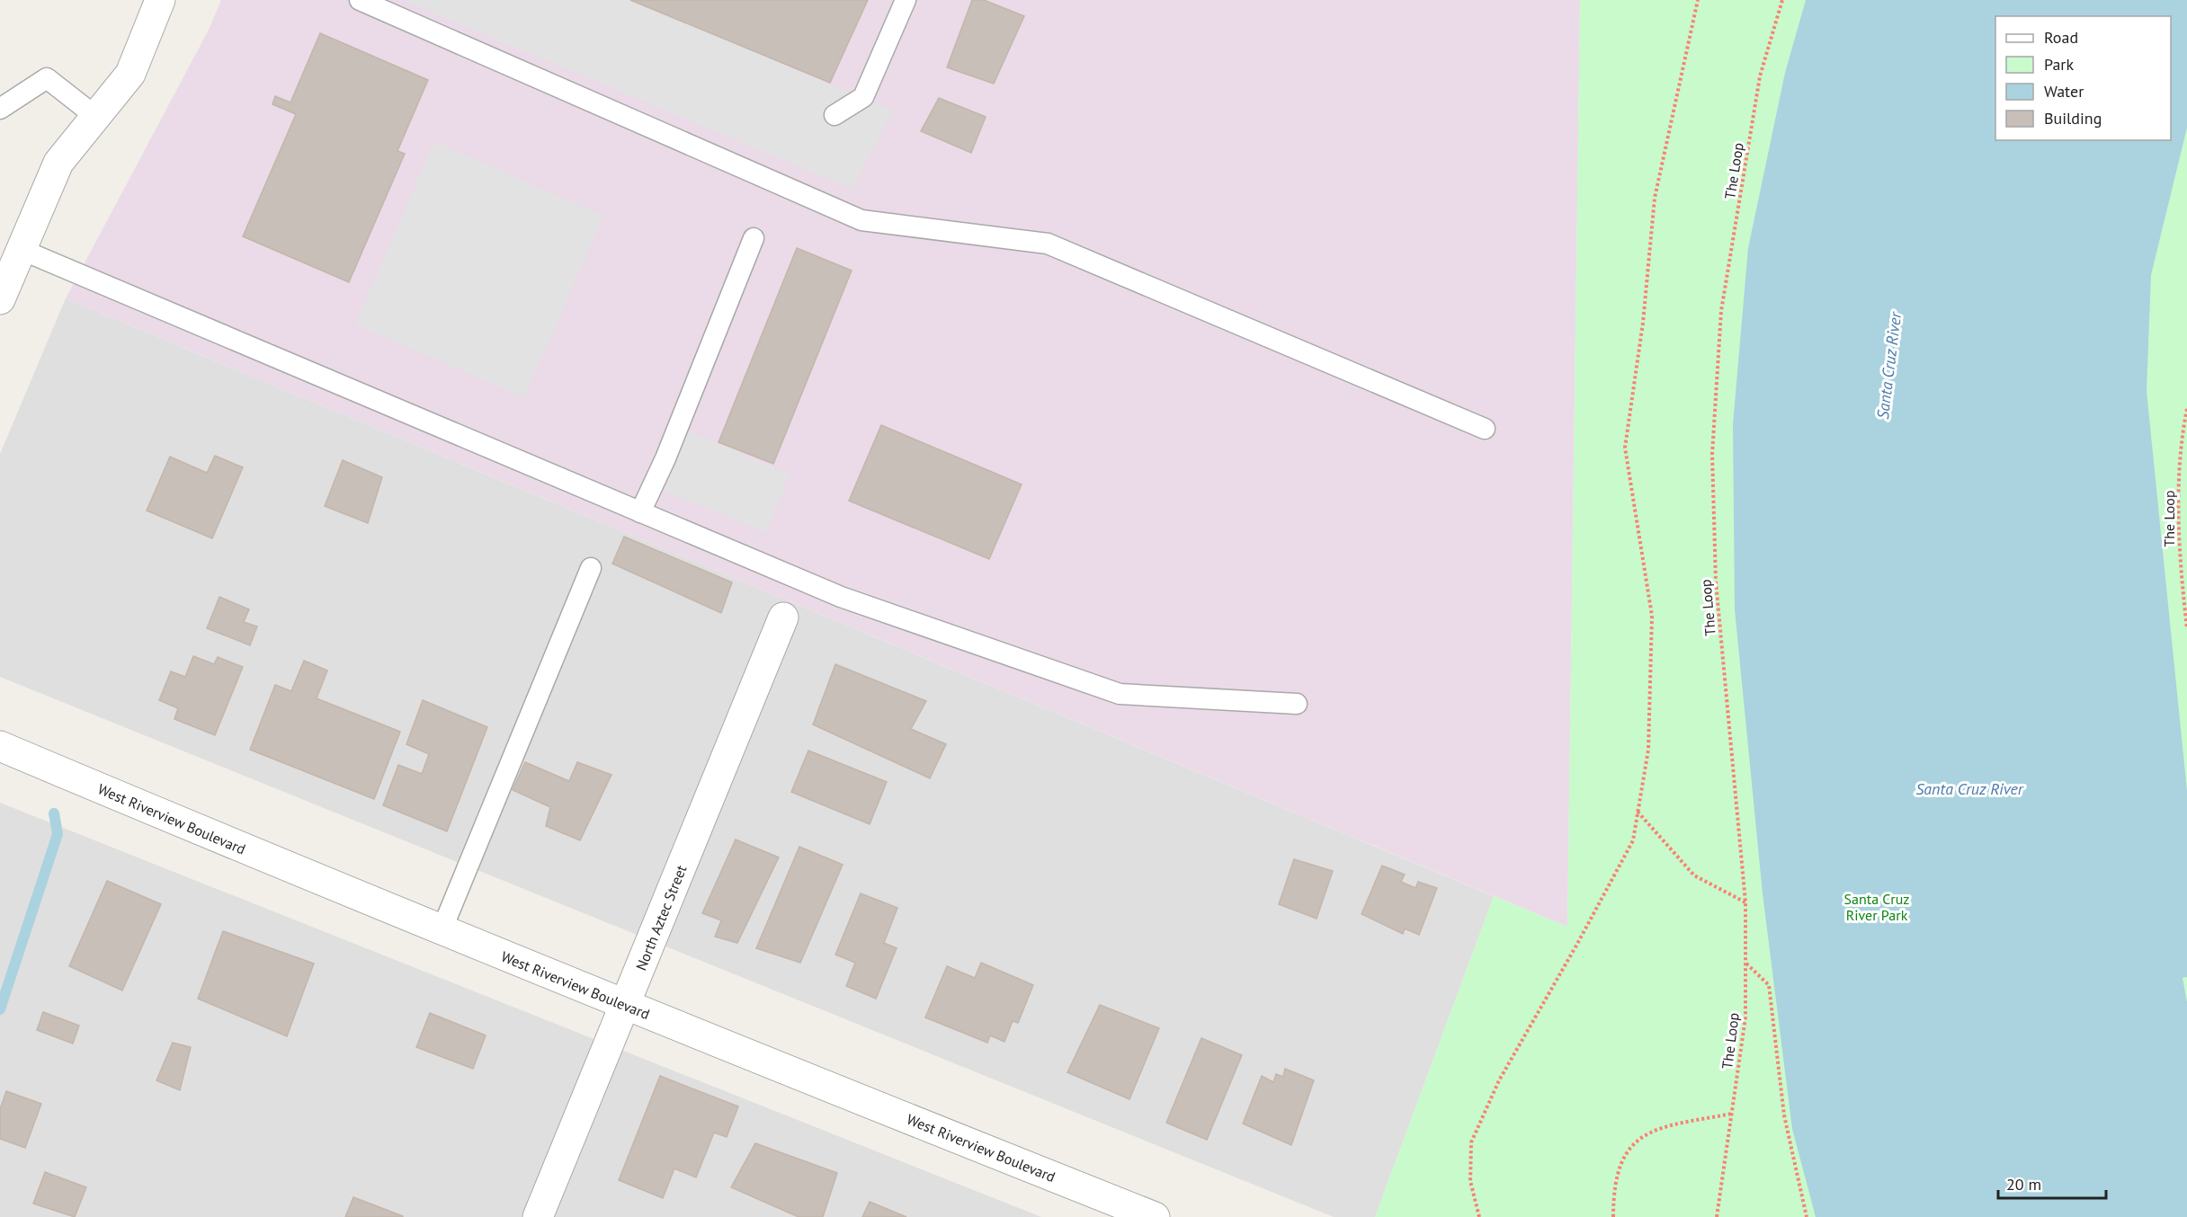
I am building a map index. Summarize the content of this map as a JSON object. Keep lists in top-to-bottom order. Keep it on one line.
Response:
{"streets":{"street":["West Riverview Boulevard","North Aztec Street"],"path":["The Loop"]},"crossings":[["West Riverview Boulevard","North Aztec Street"]],"water":["Santa Cruz River"],"parks":["Santa Cruz River Park"],"legend":["Road","Park","Water","Building"],"scale_bar":"20 m"}
